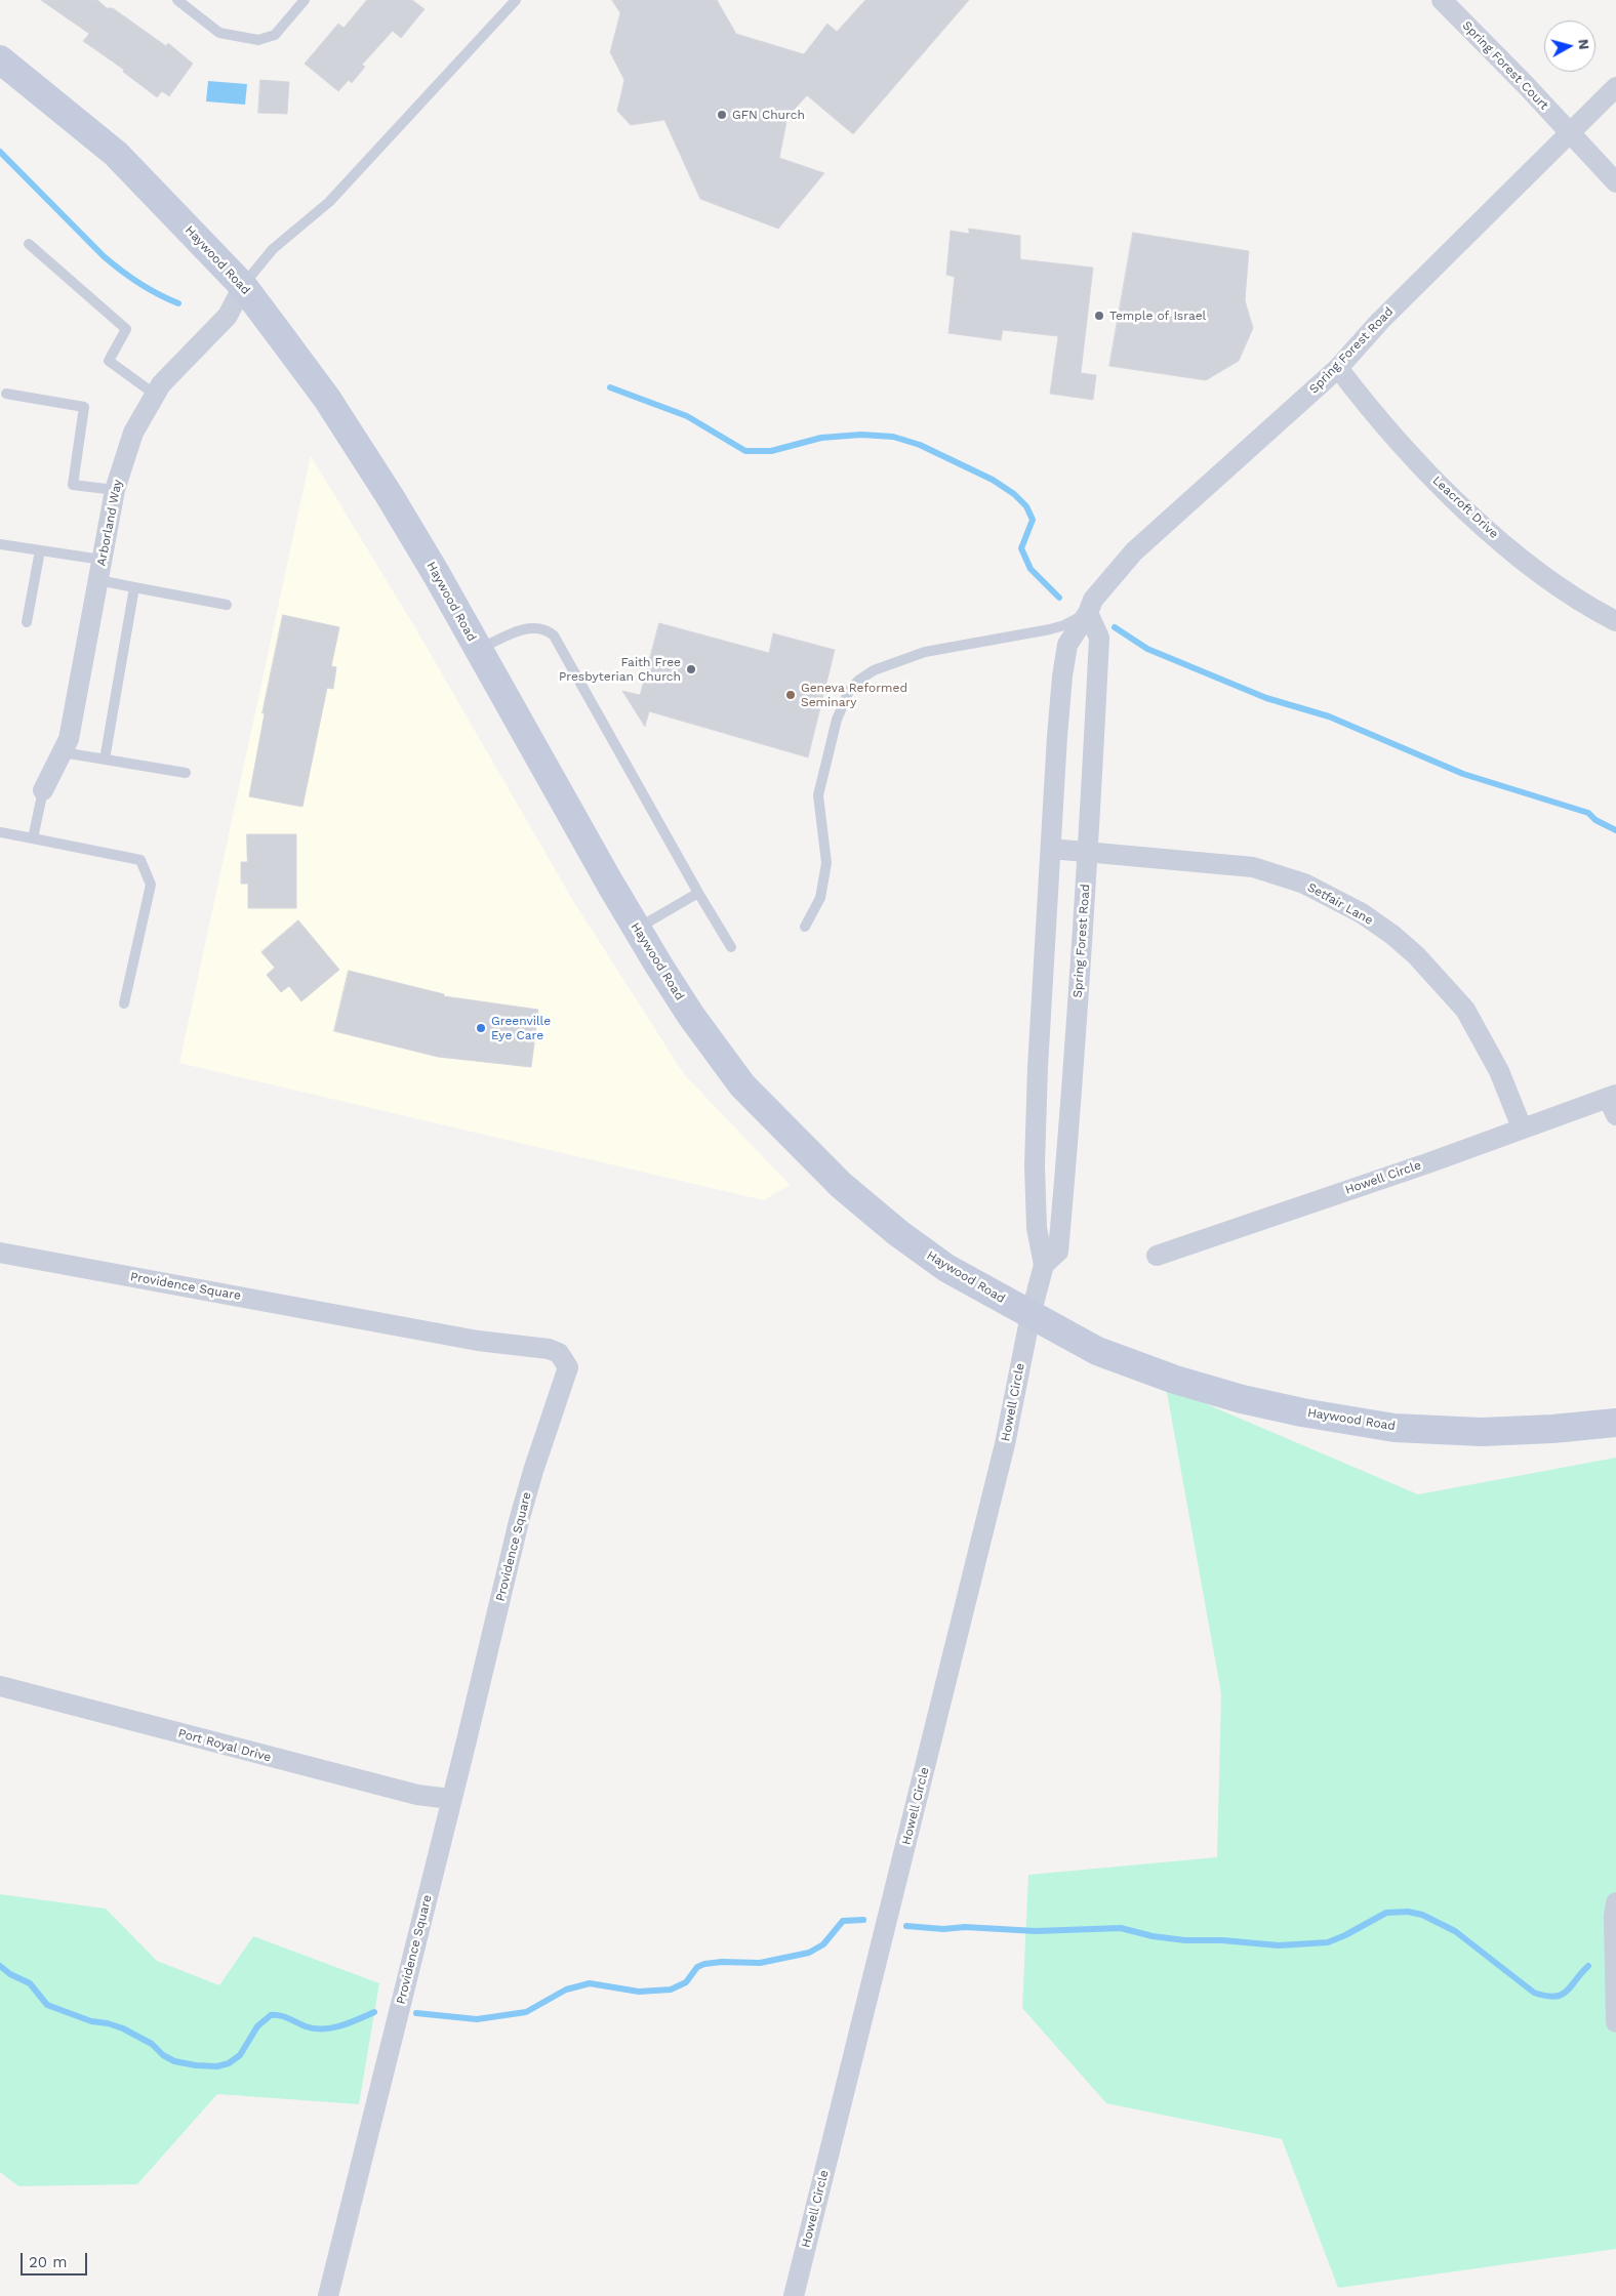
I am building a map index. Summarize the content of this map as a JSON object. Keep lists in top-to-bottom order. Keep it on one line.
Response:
{"streets":{"main road":["Haywood Road"],"street":["Spring Forest Court","Spring Forest Road","Leacroft Drive","Arborland Way","Setfair Lane","Howell Circle","Providence Square","Port Royal Drive"]},"crossings":[["Spring Forest Court","Spring Forest Road"],["Haywood Road","Spring Forest Road"],["Haywood Road","Arborland Way"],["Haywood Road","Howell Circle"],["Spring Forest Road","Leacroft Drive"],["Spring Forest Road","Setfair Lane"],["Spring Forest Road","Howell Circle"],["Setfair Lane","Howell Circle"],["Providence Square","Port Royal Drive"]],"places":["GFN Church","Temple of Israel","Faith Free Presbyterian Church","Geneva Reformed Seminary","Greenville Eye Care"],"scale_bar":"20 m","north":"right"}
